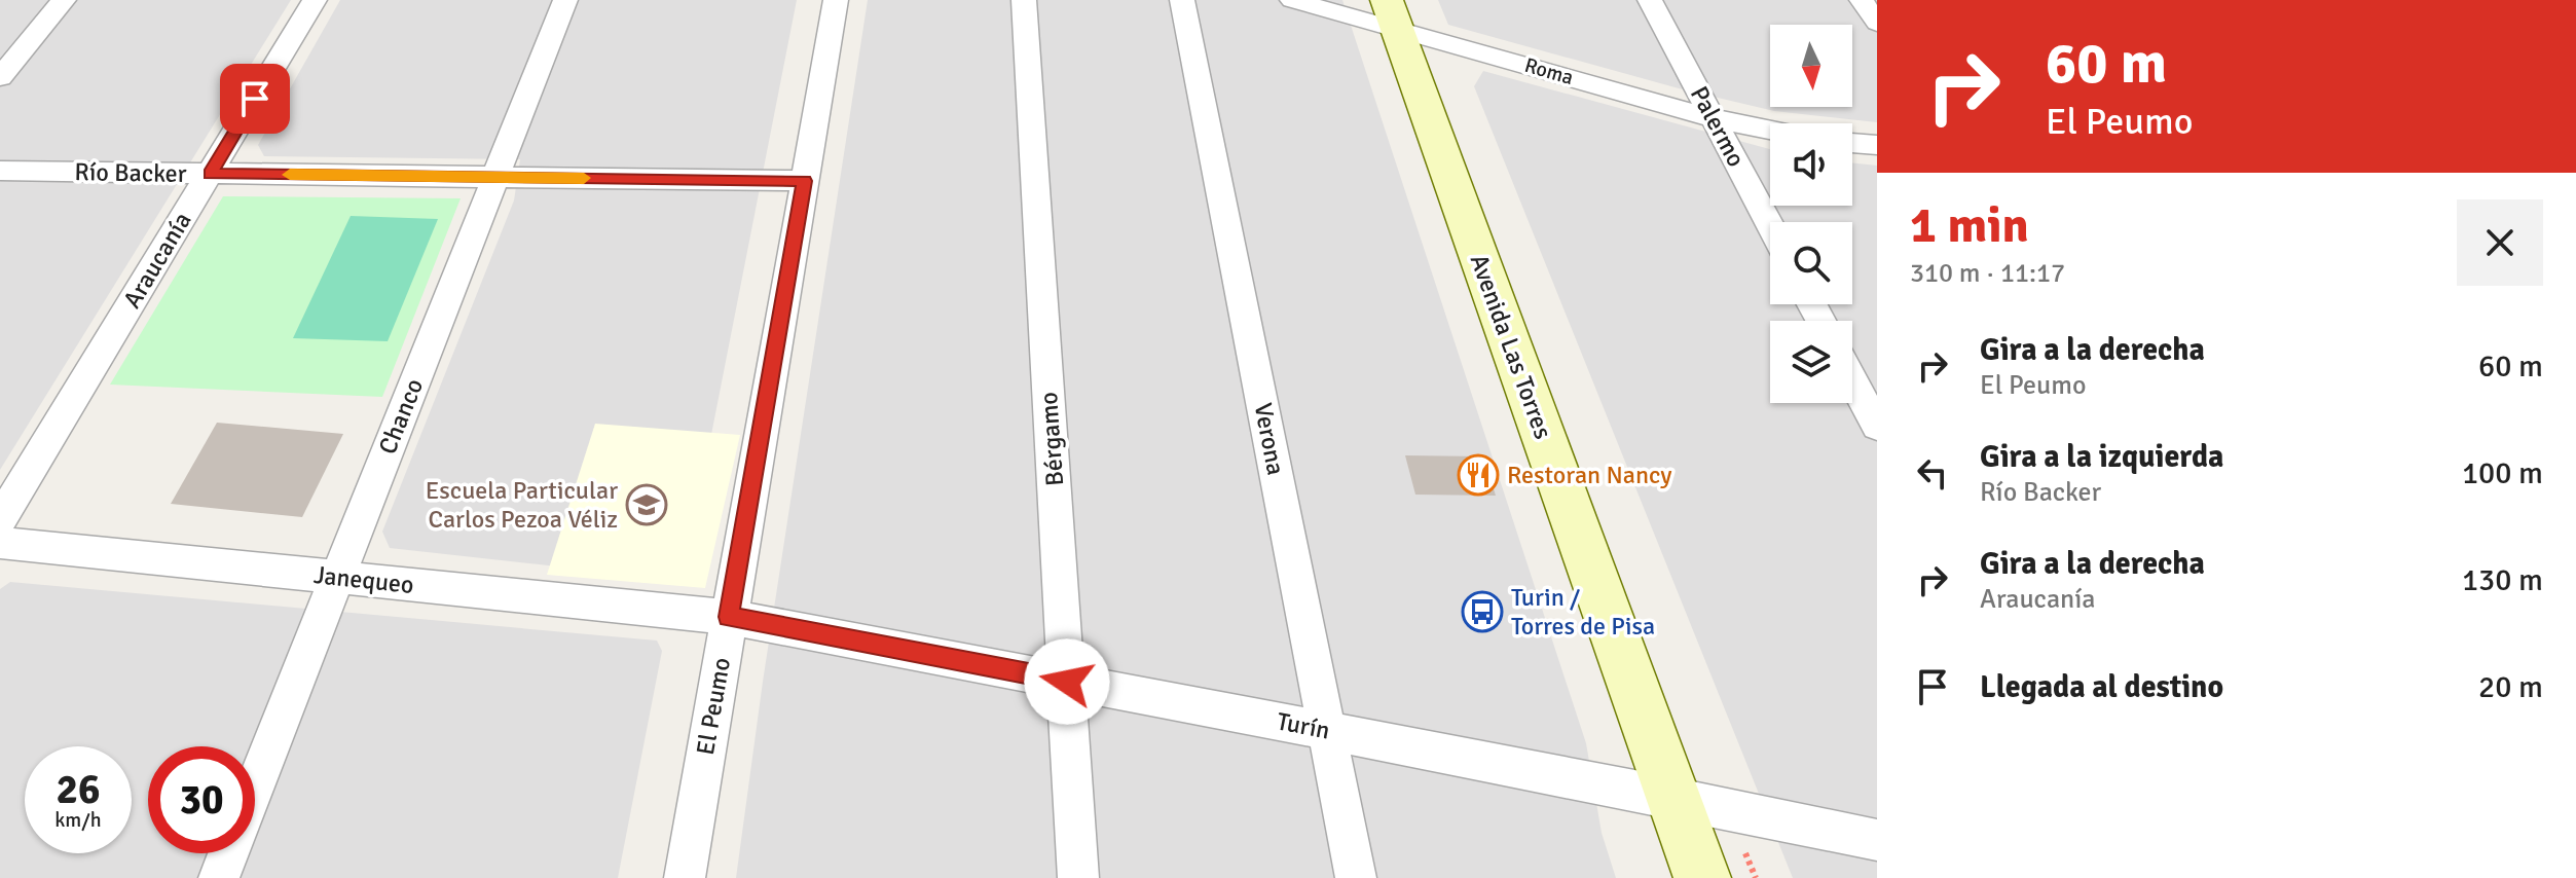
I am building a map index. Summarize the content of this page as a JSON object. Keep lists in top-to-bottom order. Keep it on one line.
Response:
{"streets":{"main road":["Avenida Las Torres"],"street":["Roma","Palermo","Río Backer","Araucanía","Chanco","Bérgamo","Verona","Janequeo","El Peumo","Turín"]},"crossings":[["Roma","Palermo"],["Roma","Avenida Las Torres"],["Río Backer","Araucanía"],["Río Backer","Chanco"],["Río Backer","El Peumo"],["Avenida Las Torres","Turín"],["Chanco","Janequeo"],["Bérgamo","Turín"],["Verona","Turín"],["Janequeo","El Peumo"],["Janequeo","Turín"],["El Peumo","Turín"]],"places":{"restaurant":["Restoran Nancy"],"school or university":["Escuela Particular Carlos Pezoa Véliz"],"bus stop":["Turin / Torres de Pisa"]},"north":"bottom","page":{"turn":["60 m","El Peumo"],"heading":["1 min","310 m · 11:17"],"list":[{"name":"Gira a la derecha","note":"El Peumo","value":"60 m"},{"name":"Gira a la izquierda","note":"Río Backer","value":"100 m"},{"name":"Gira a la derecha","note":"Araucanía","value":"130 m"},{"name":"Llegada al destino","value":"20 m"}],"speed":"26 km/h","limit":"30"}}
